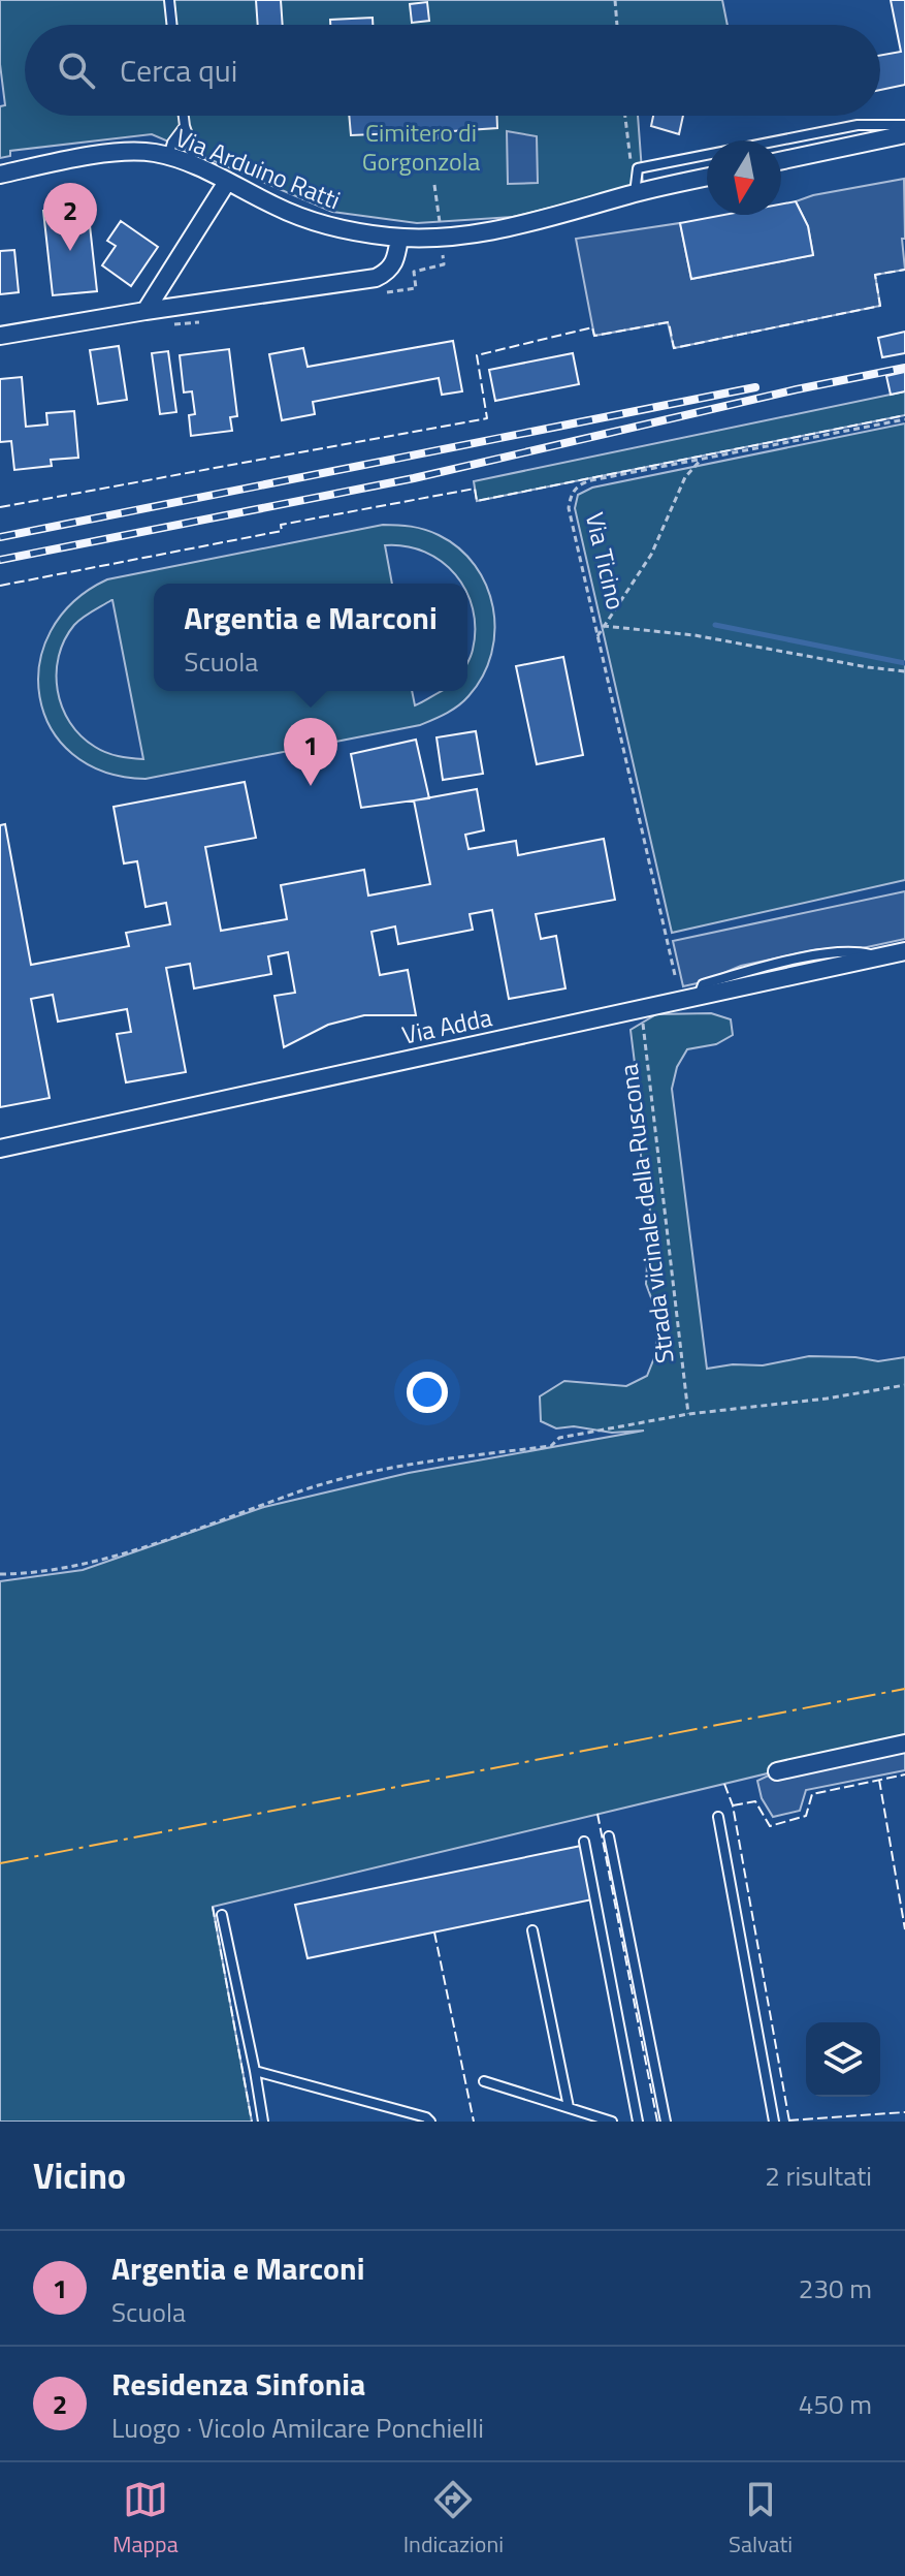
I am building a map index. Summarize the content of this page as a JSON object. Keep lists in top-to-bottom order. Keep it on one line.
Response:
{"streets":{"street":["Via Arduino Ratti","Via Adda"],"path":["Via Ticino","Strada vicinale della Ruscona"]},"crossings":[["Via Adda","Strada vicinale della Ruscona"]],"parks":["Cimitero di Gorgonzola"],"north":"bottom","page":{"search":"Cerca qui","pins":["2","1"],"popup":["Argentia e Marconi","Scuola"],"heading":["Vicino","2 risultati"],"list":[{"mark":"1","name":"Argentia e Marconi","note":"Scuola","value":"230 m"},{"mark":"2","name":"Residenza Sinfonia","note":"Luogo · Vicolo Amilcare Ponchielli","value":"450 m"}],"nav":["Mappa","Indicazioni","Salvati"]}}
